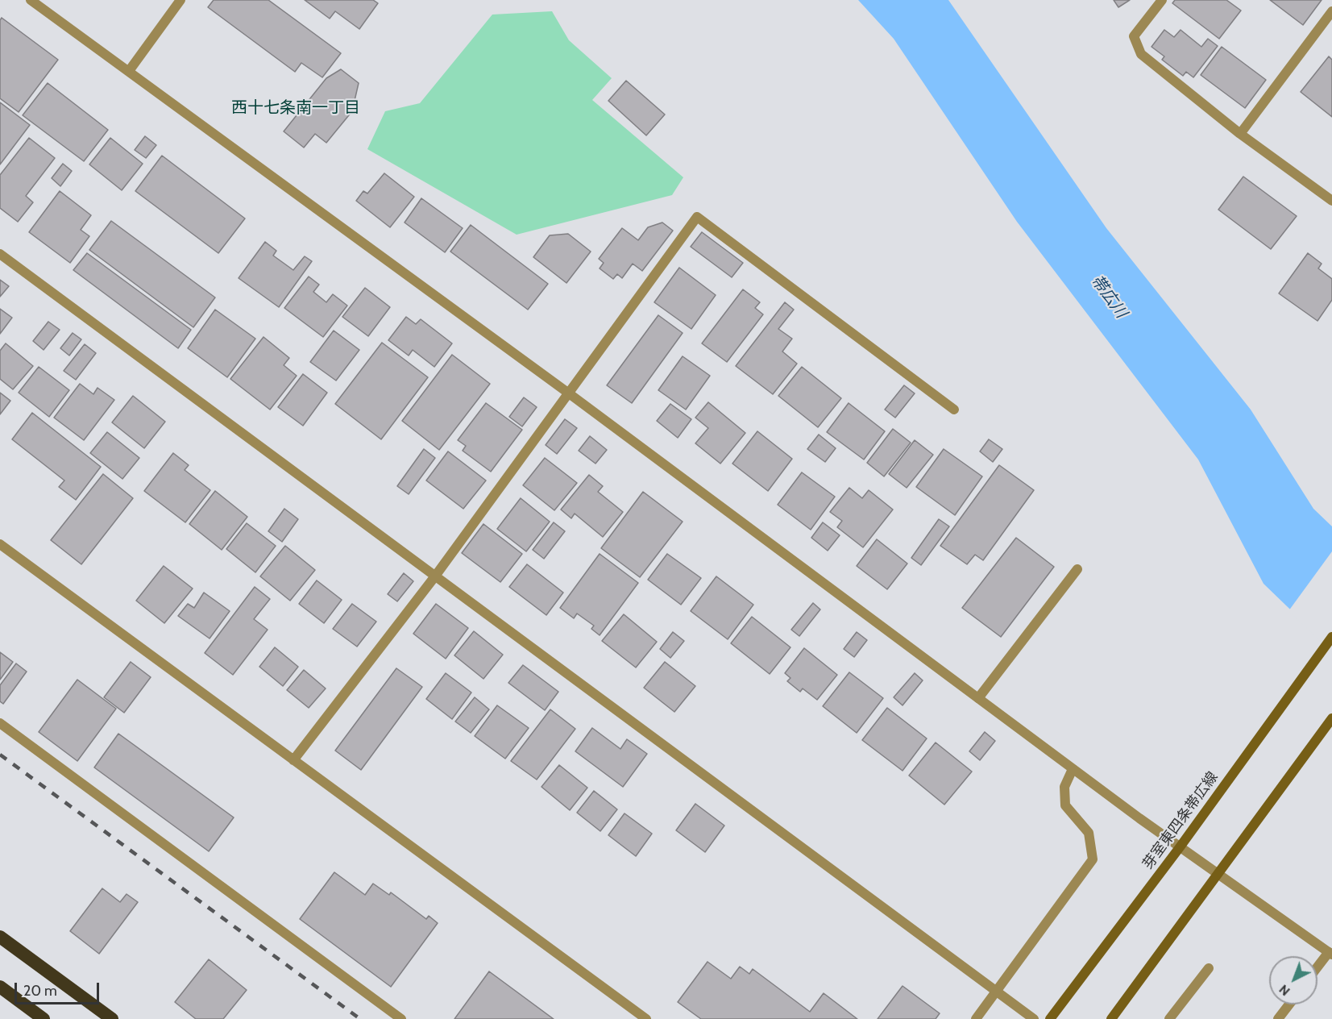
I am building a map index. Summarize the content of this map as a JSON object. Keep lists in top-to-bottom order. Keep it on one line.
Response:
{"streets":{"main road":["芽室東四条帯広線"]},"districts":["西十七条南一丁目"],"water":["帯広川"],"scale_bar":"20 m","north":"bottom left"}
